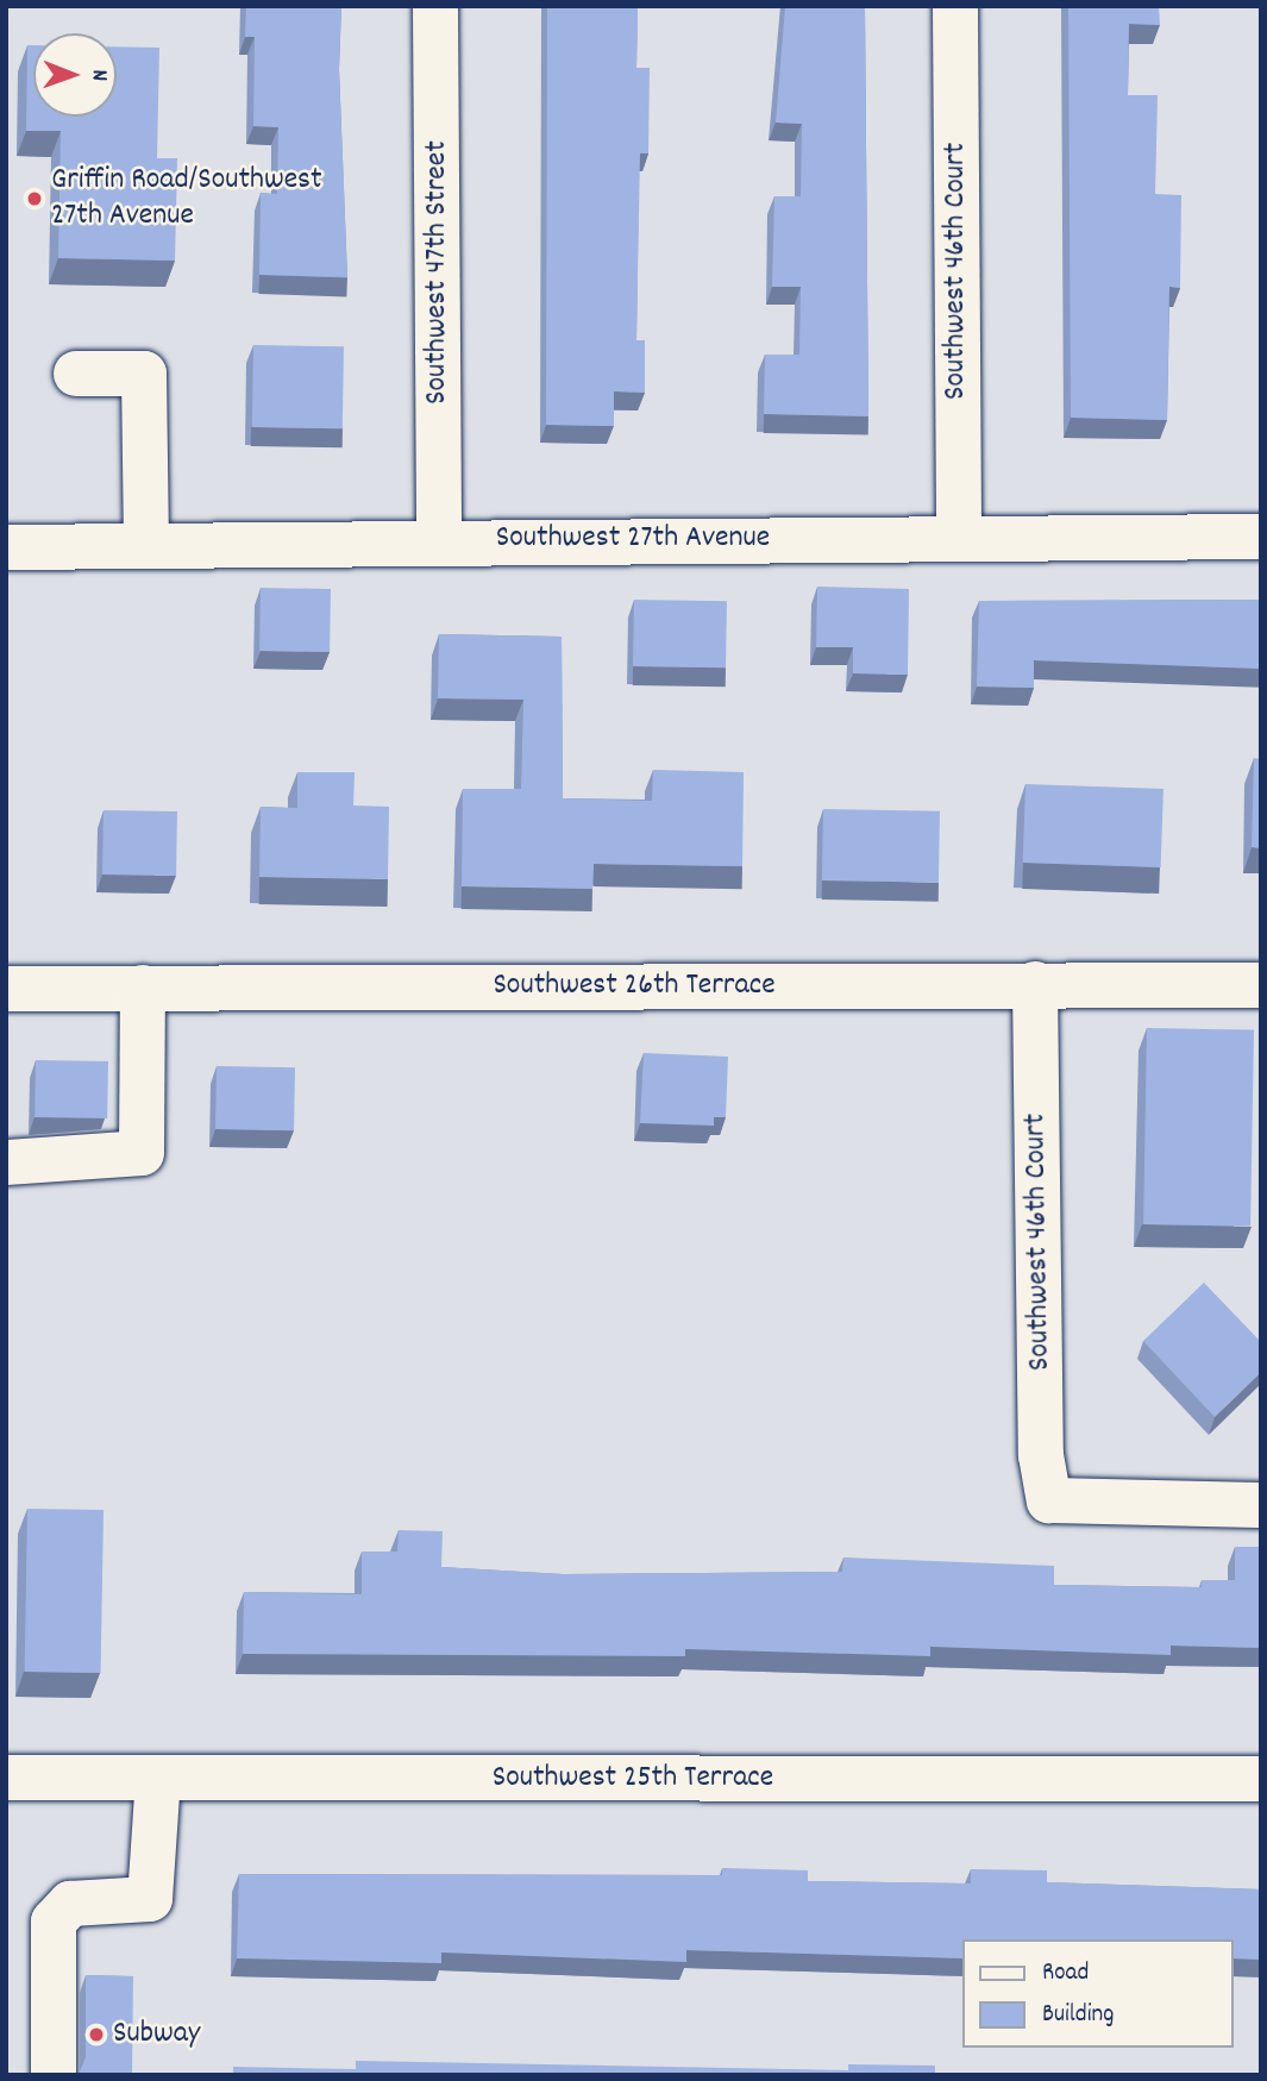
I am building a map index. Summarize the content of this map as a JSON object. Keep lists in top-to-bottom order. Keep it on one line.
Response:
{"streets":{"street":["Southwest 46th Court","Southwest 47th Street","Southwest 27th Avenue","Southwest 26th Terrace","Southwest 25th Terrace"]},"crossings":[["Southwest 46th Court","Southwest 27th Avenue"],["Southwest 46th Court","Southwest 26th Terrace"],["Southwest 47th Street","Southwest 27th Avenue"]],"places":["Griffin Road/Southwest 27th Avenue","Subway"],"legend":["Road","Building"],"north":"right"}
